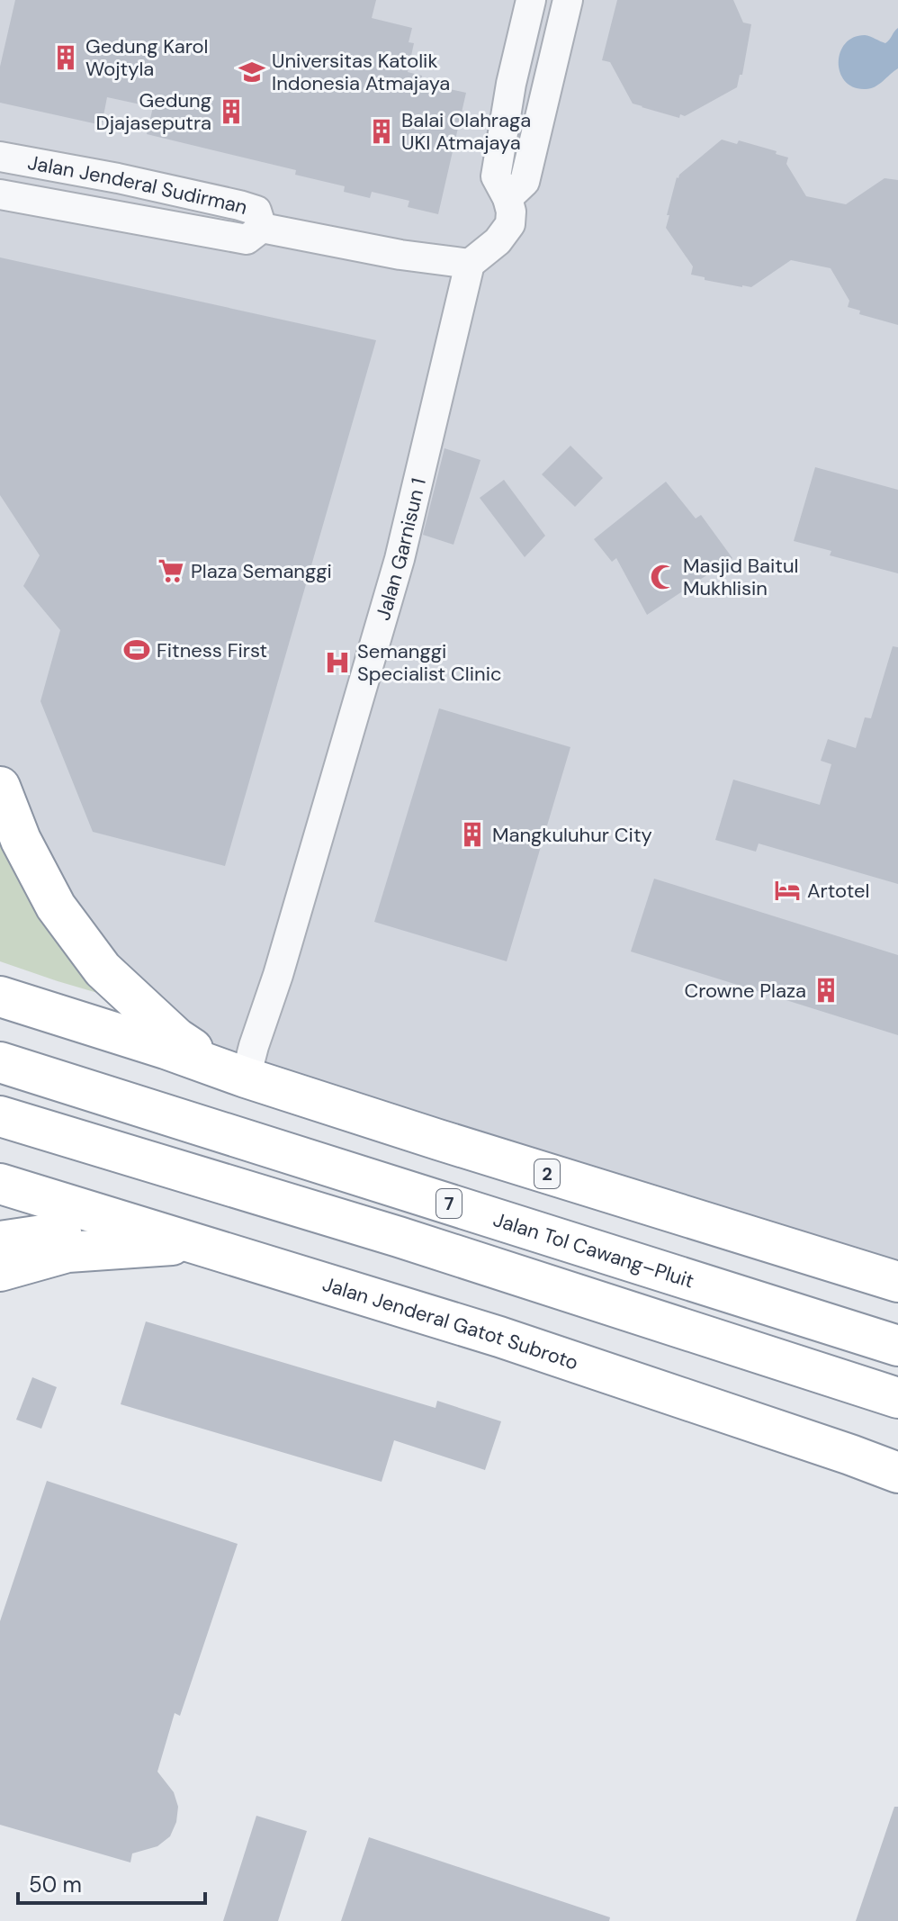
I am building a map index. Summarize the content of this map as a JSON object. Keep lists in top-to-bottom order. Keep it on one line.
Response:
{"streets":{"highway":["2","7","Jalan Tol Cawang–Pluit","Jalan Jenderal Gatot Subroto"],"street":["Jalan Jenderal Sudirman","Jalan Garnisun 1"]},"crossings":[["Jalan Jenderal Sudirman","Jalan Garnisun 1"],["Jalan Garnisun 1","2"]],"places":{"building":["Gedung Karol Wojtyla","Gedung Djajaseputra","Balai Olahraga UKI Atmajaya","Mangkuluhur City","Crowne Plaza"],"school or university":["Universitas Katolik Indonesia Atmajaya"],"supermarket":["Plaza Semanggi"],"mosque":["Masjid Baitul Mukhlisin"],"sports":["Fitness First"],"hospital":["Semanggi Specialist Clinic"],"hotel":["Artotel"]},"scale_bar":"50 m"}
